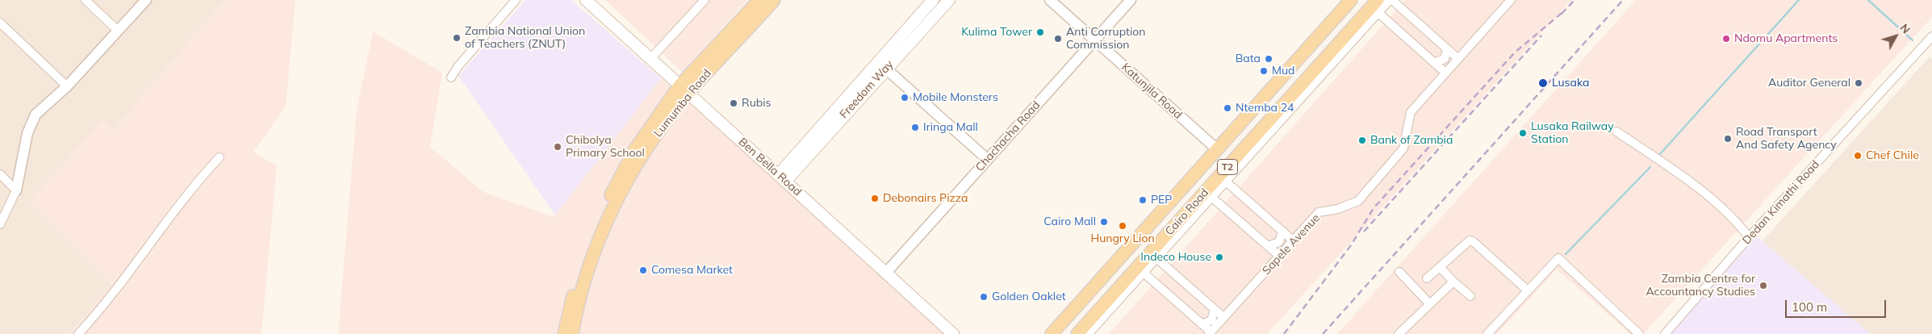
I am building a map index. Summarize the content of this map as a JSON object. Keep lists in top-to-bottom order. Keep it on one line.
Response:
{"streets":{"main road":["Freedom Way","Lumumba Road","Ben Bella Road","T2","Cairo Road"],"street":["Katunjila Road","Chachacha Road","Dedan Kimathi Road","Sapele Avenue"]},"crossings":[["Freedom Way","Ben Bella Road"],["Katunjila Road","Chachacha Road"],["Katunjila Road","Cairo Road"],["Lumumba Road","Ben Bella Road"],["Chachacha Road","Ben Bella Road"]],"places":["Kulima Tower","Zambia National Union of Teachers (ZNUT)","Anti Corruption Commission","Ndomu Apartments","Bata","Mud","Lusaka","Auditor General","Mobile Monsters","Rubis","Ntemba 24","Iringa Mall","Lusaka Railway Station","Road Transport And Safety Agency","Bank of Zambia","Chibolya Primary School","Chef Chile","Debonairs Pizza","PEP","Cairo Mall","Hungry Lion","Indeco House","Comesa Market","Zambia Centre for Accountancy Studies","Golden Oaklet"],"scale_bar":"100 m","north":"top right"}
